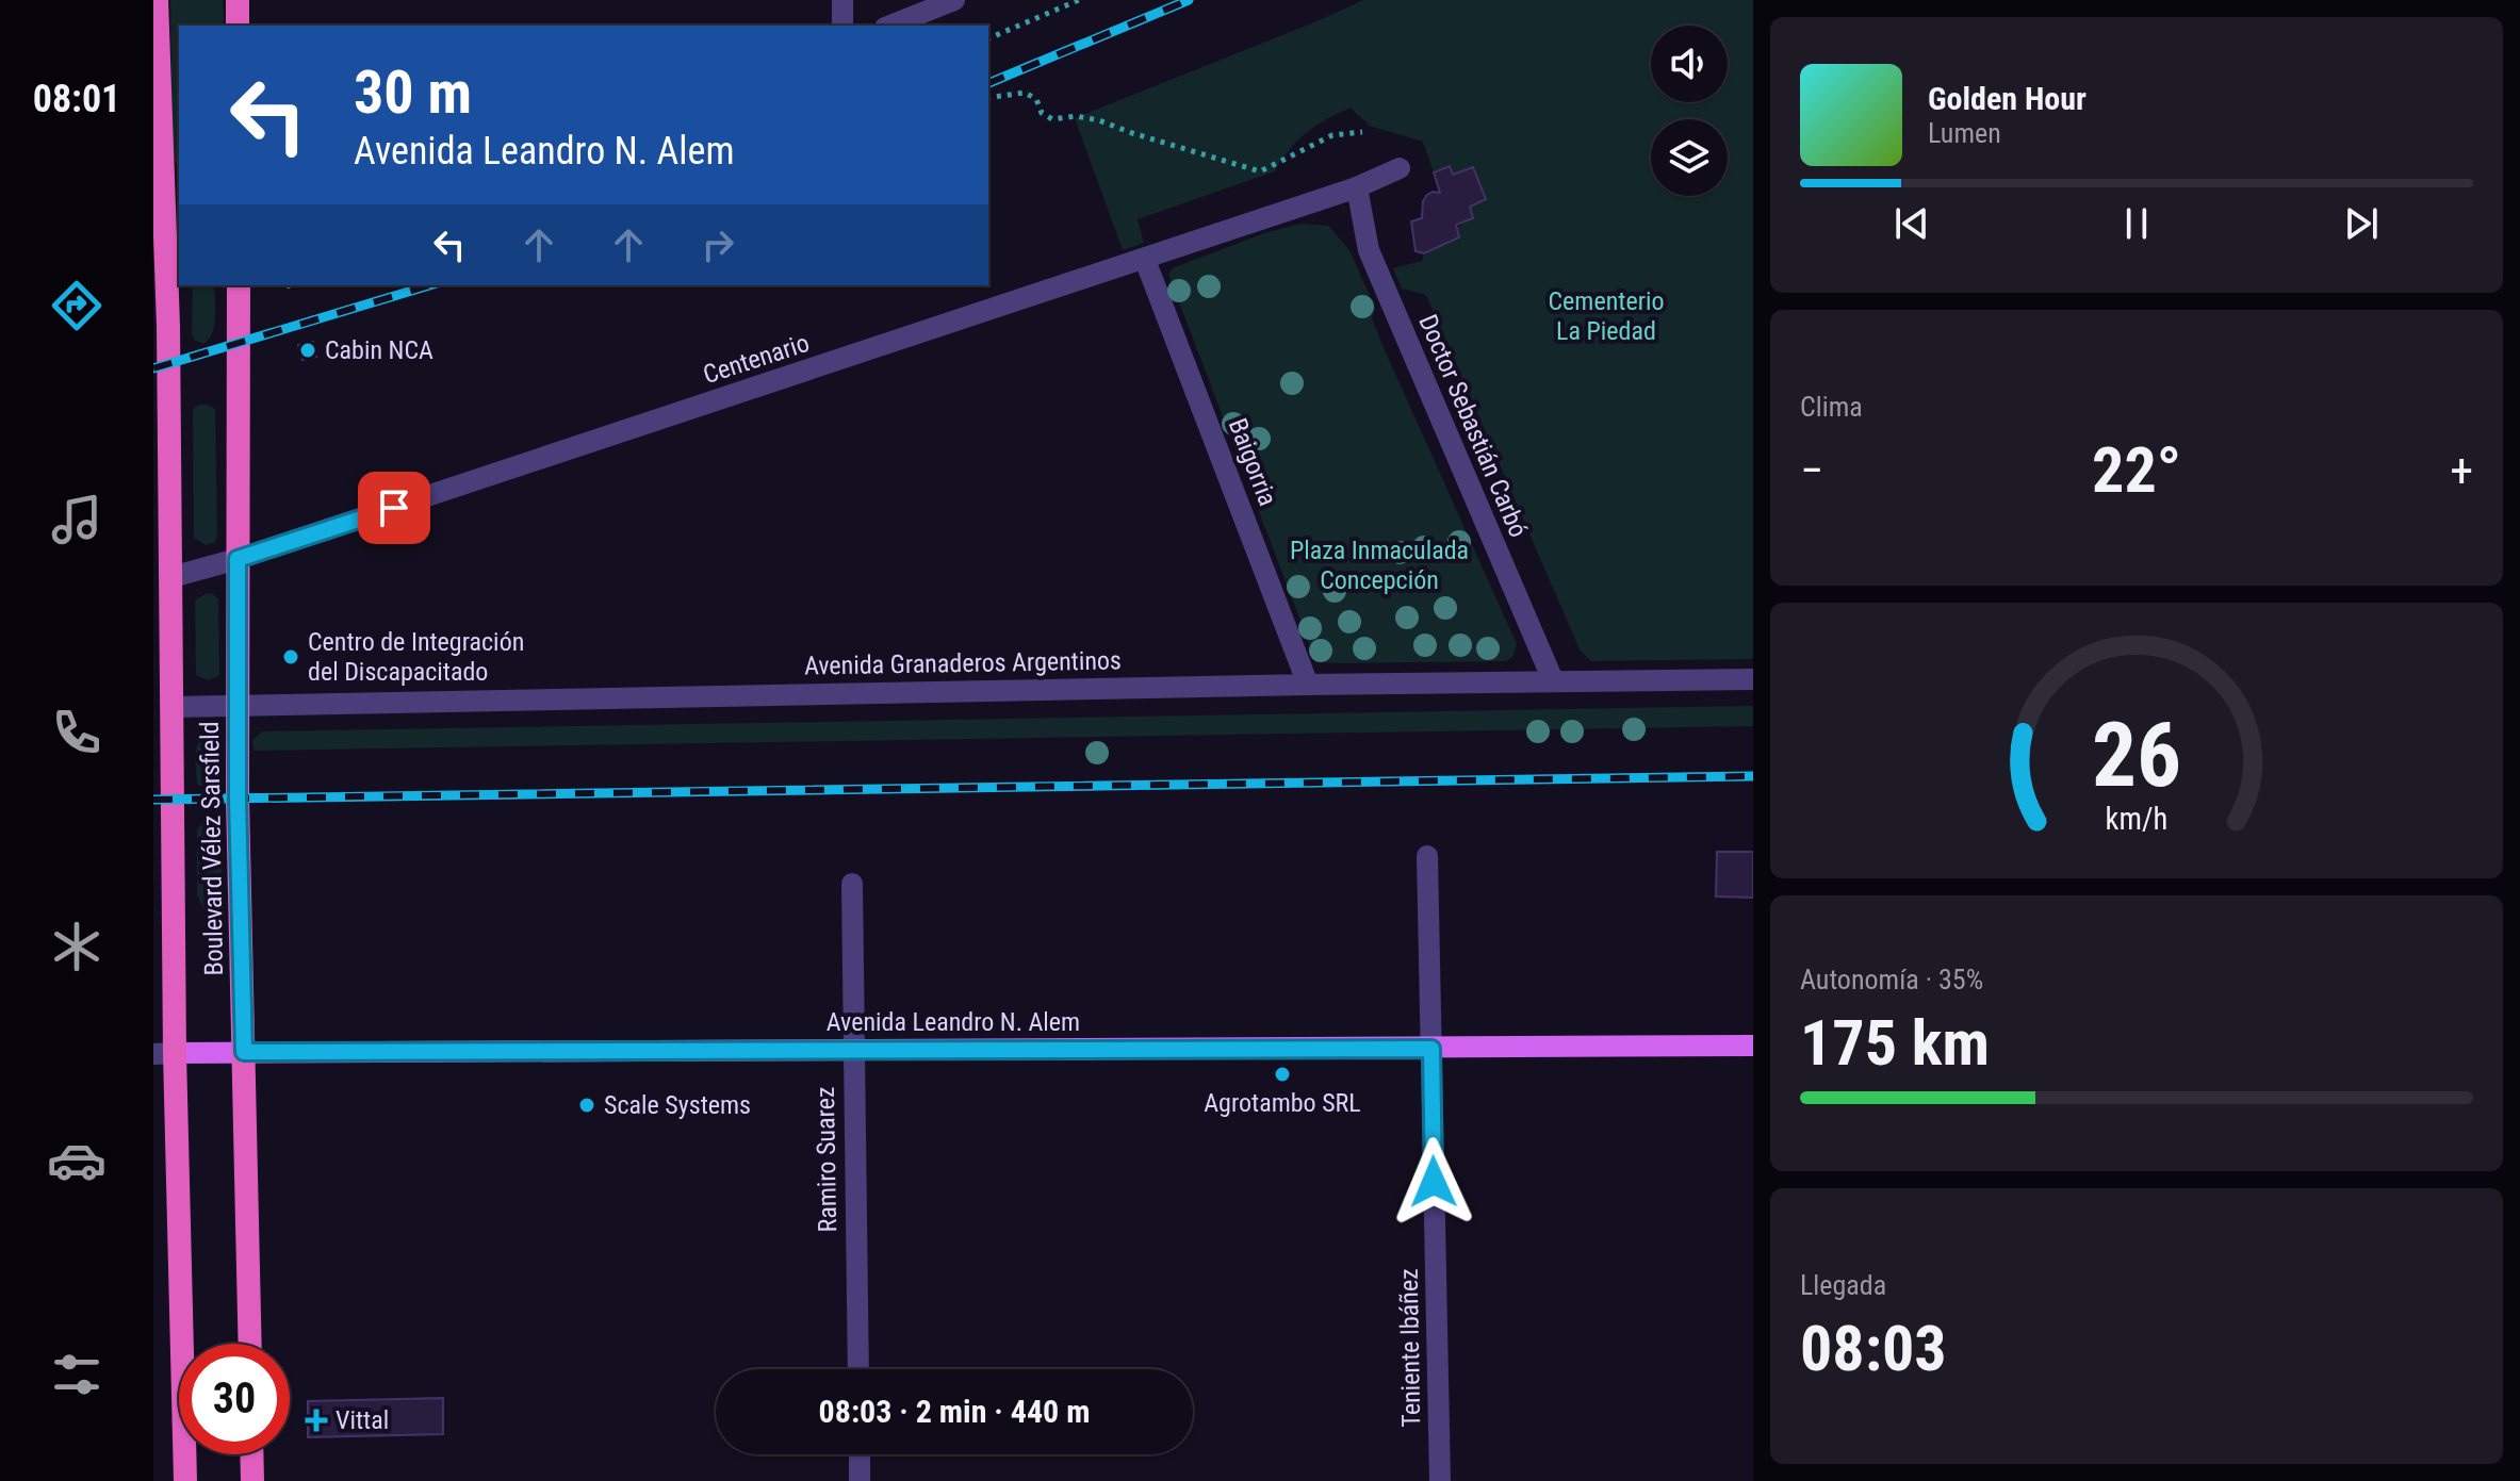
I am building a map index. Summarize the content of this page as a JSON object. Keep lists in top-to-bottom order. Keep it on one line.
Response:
{"streets":{"highway":["Boulevard Vélez Sarsfield"],"main road":["Avenida Leandro N. Alem"],"street":["Centenario","Doctor Sebastián Carbó","Baigorria","Avenida Granaderos Argentinos","Ramiro Suarez","Teniente Ibáñez"]},"crossings":[["Centenario","Doctor Sebastián Carbó"],["Centenario","Baigorria"],["Centenario","Boulevard Vélez Sarsfield"],["Doctor Sebastián Carbó","Avenida Granaderos Argentinos"],["Baigorria","Avenida Granaderos Argentinos"],["Avenida Granaderos Argentinos","Boulevard Vélez Sarsfield"],["Boulevard Vélez Sarsfield","Avenida Leandro N. Alem"],["Avenida Leandro N. Alem","Ramiro Suarez"],["Avenida Leandro N. Alem","Teniente Ibáñez"]],"parks":["Cementerio La Piedad","Plaza Inmaculada Concepción"],"places":{"other":["Cabin NCA","Centro de Integración del Discapacitado","Agrotambo SRL","Scale Systems"],"health":["Vittal"]},"page":{"tabs":"08:01","turn":["30 m","Avenida Leandro N. Alem"],"song":["Golden Hour","Lumen"],"tile":["Clima",["Autonomía · 35%","175 km"],["Llegada","08:03"]],"heat":["−","22°","+"],"limit":"30","trip":"08:03 · 2 min · 440 m","gauge":["26","km/h"]}}
